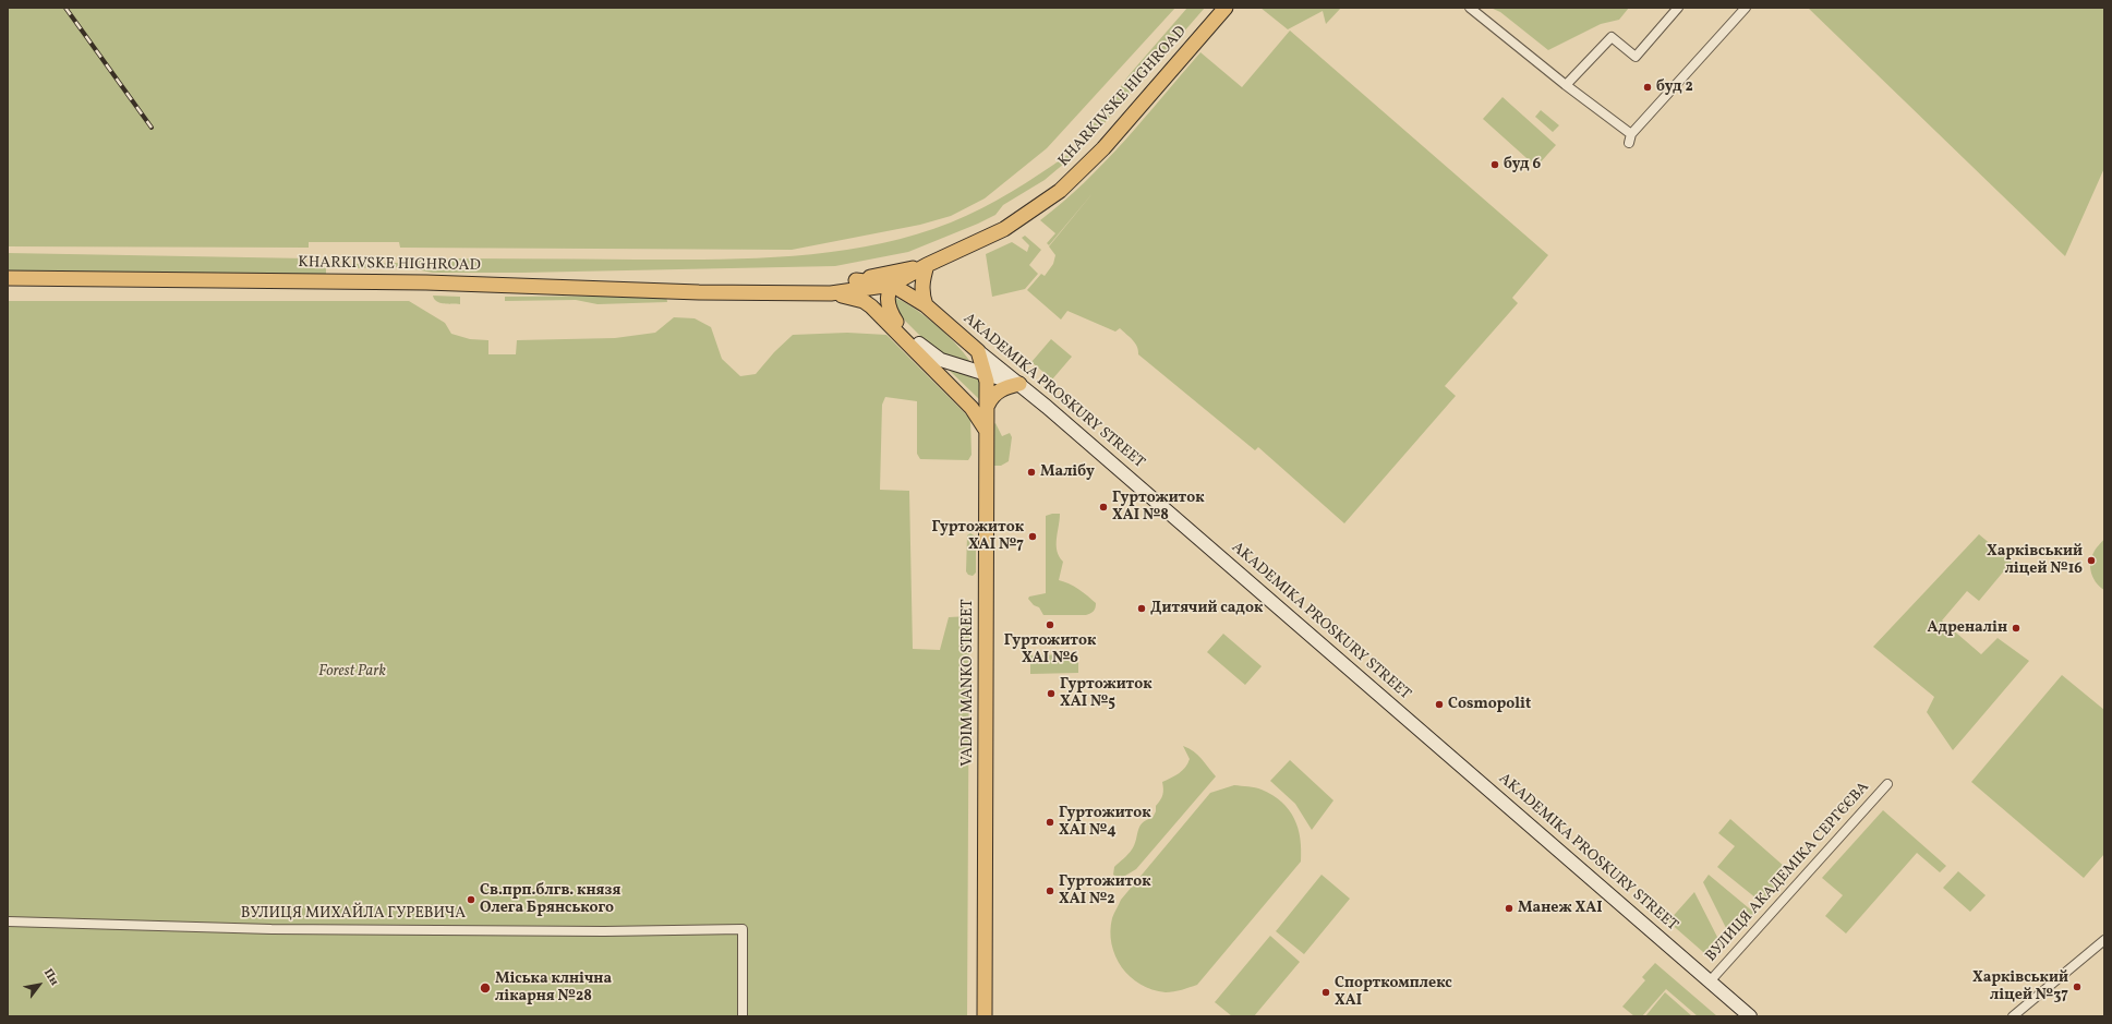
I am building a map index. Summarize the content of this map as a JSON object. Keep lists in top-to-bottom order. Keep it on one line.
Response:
{"streets":{"main road":["KHARKIVSKE HIGHROAD","AKADEMIKA PROSKURY STREET","VADIM MANKO STREET"],"street":["ВУЛИЦЯ АКАДЕМІКА СЕРГЄЄВА","ВУЛИЦЯ МИХАЙЛА ГУРЕВИЧА"]},"crossings":[["KHARKIVSKE HIGHROAD","AKADEMIKA PROSKURY STREET"],["AKADEMIKA PROSKURY STREET","VADIM MANKO STREET"],["AKADEMIKA PROSKURY STREET","ВУЛИЦЯ АКАДЕМІКА СЕРГЄЄВА"]],"parks":["Forest Park"],"places":["буд 2","буд 6","Малібу","Гуртожиток ХАІ №8","Гуртожиток ХАІ №7","Харківський ліцей №16","Дитячий садок","Гуртожиток ХАІ №6","Адреналін","Гуртожиток ХАІ №5","Cosmopolit","Гуртожиток ХАІ №4","Гуртожиток ХАІ №2","Cв.прп.блгв. князя Олега Брянського","Манеж ХАІ","Харківський ліцей №37","Міська клнічна лікарня №28","Спорткомплекс ХАІ"],"north":"top right"}
